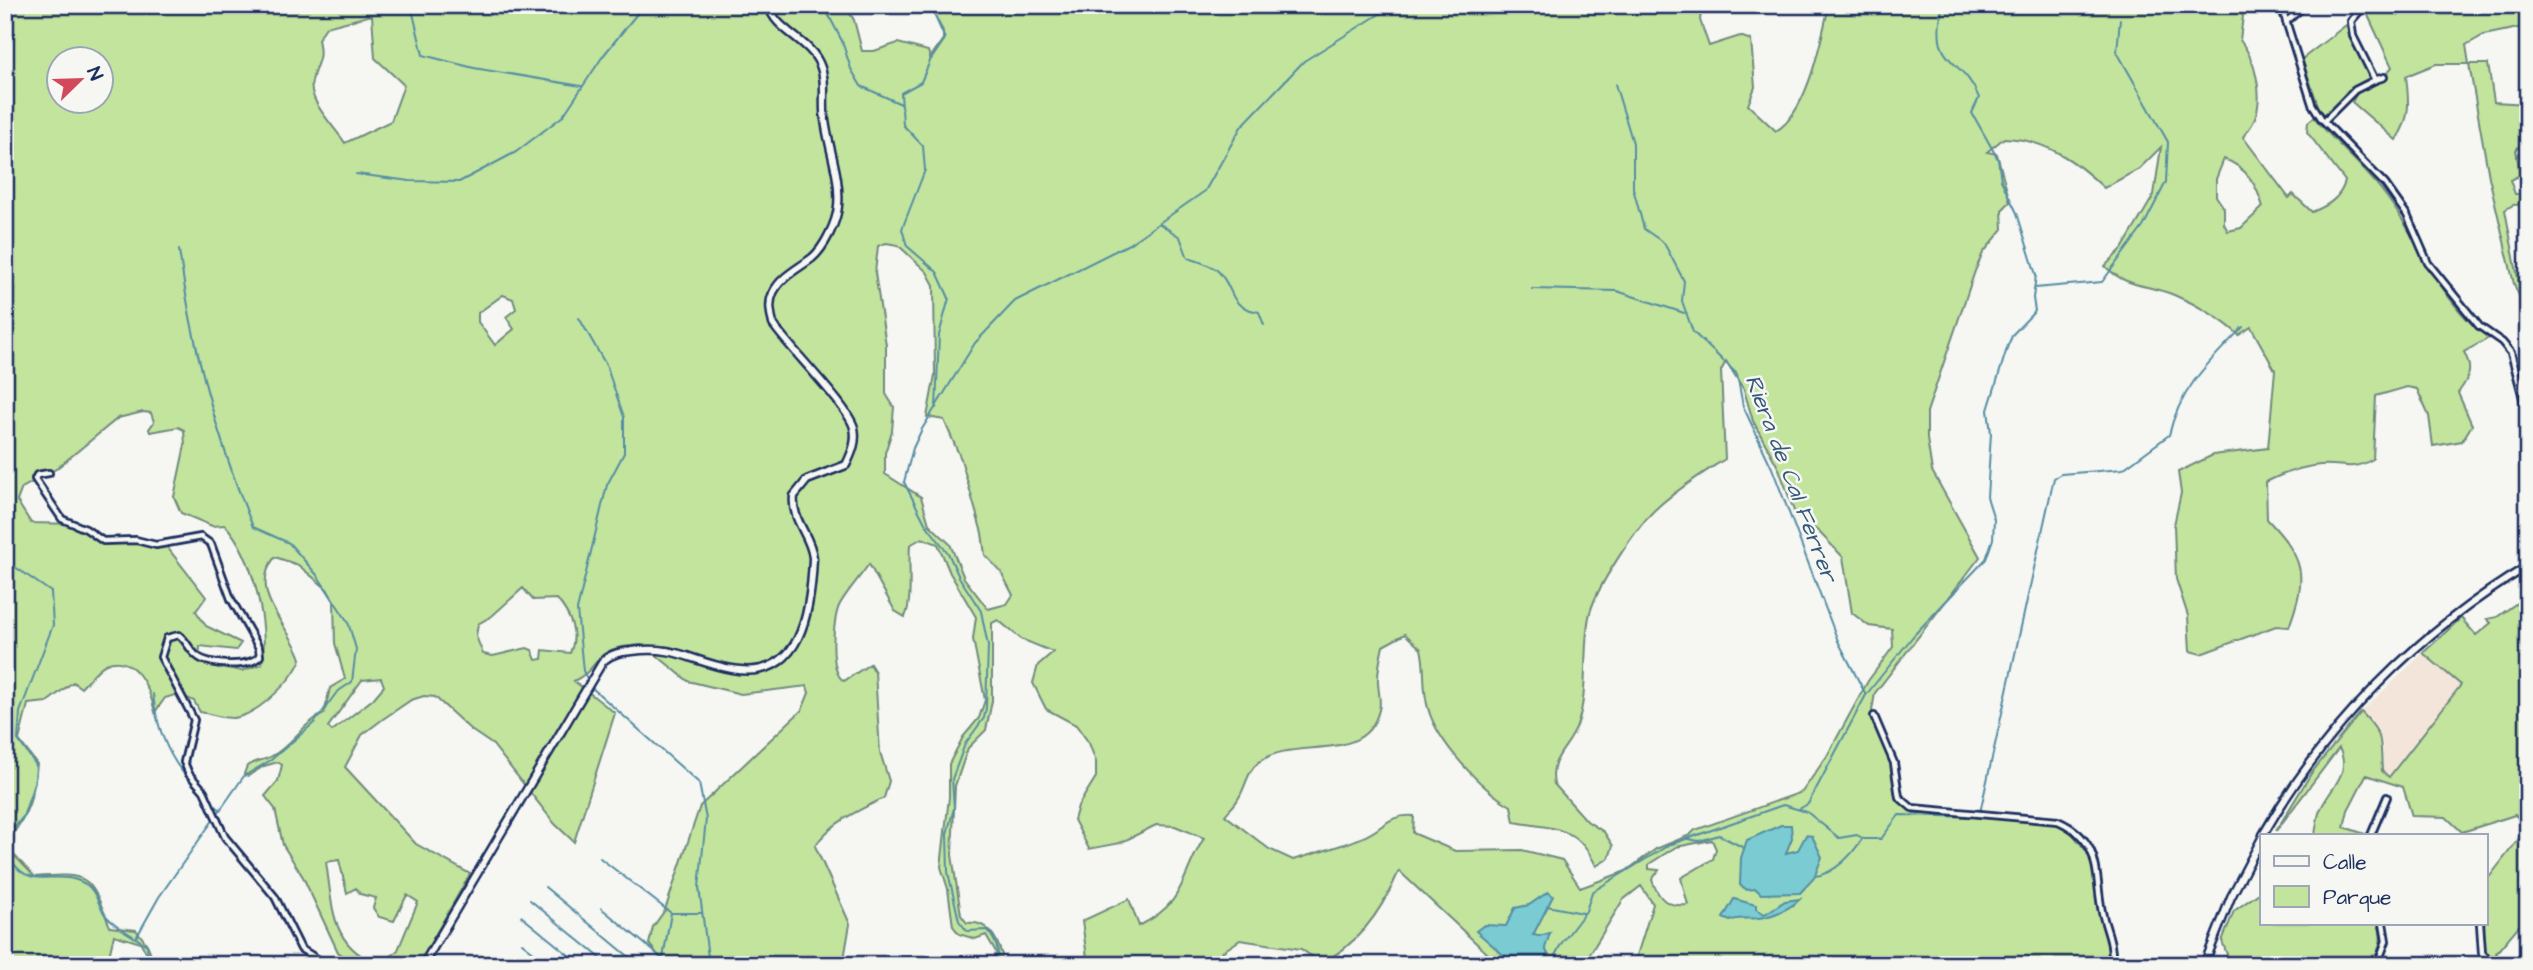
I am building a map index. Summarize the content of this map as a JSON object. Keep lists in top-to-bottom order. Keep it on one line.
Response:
{"water":["Riera de Cal Ferrer"],"legend":["Calle","Parque"],"north":"top right"}
